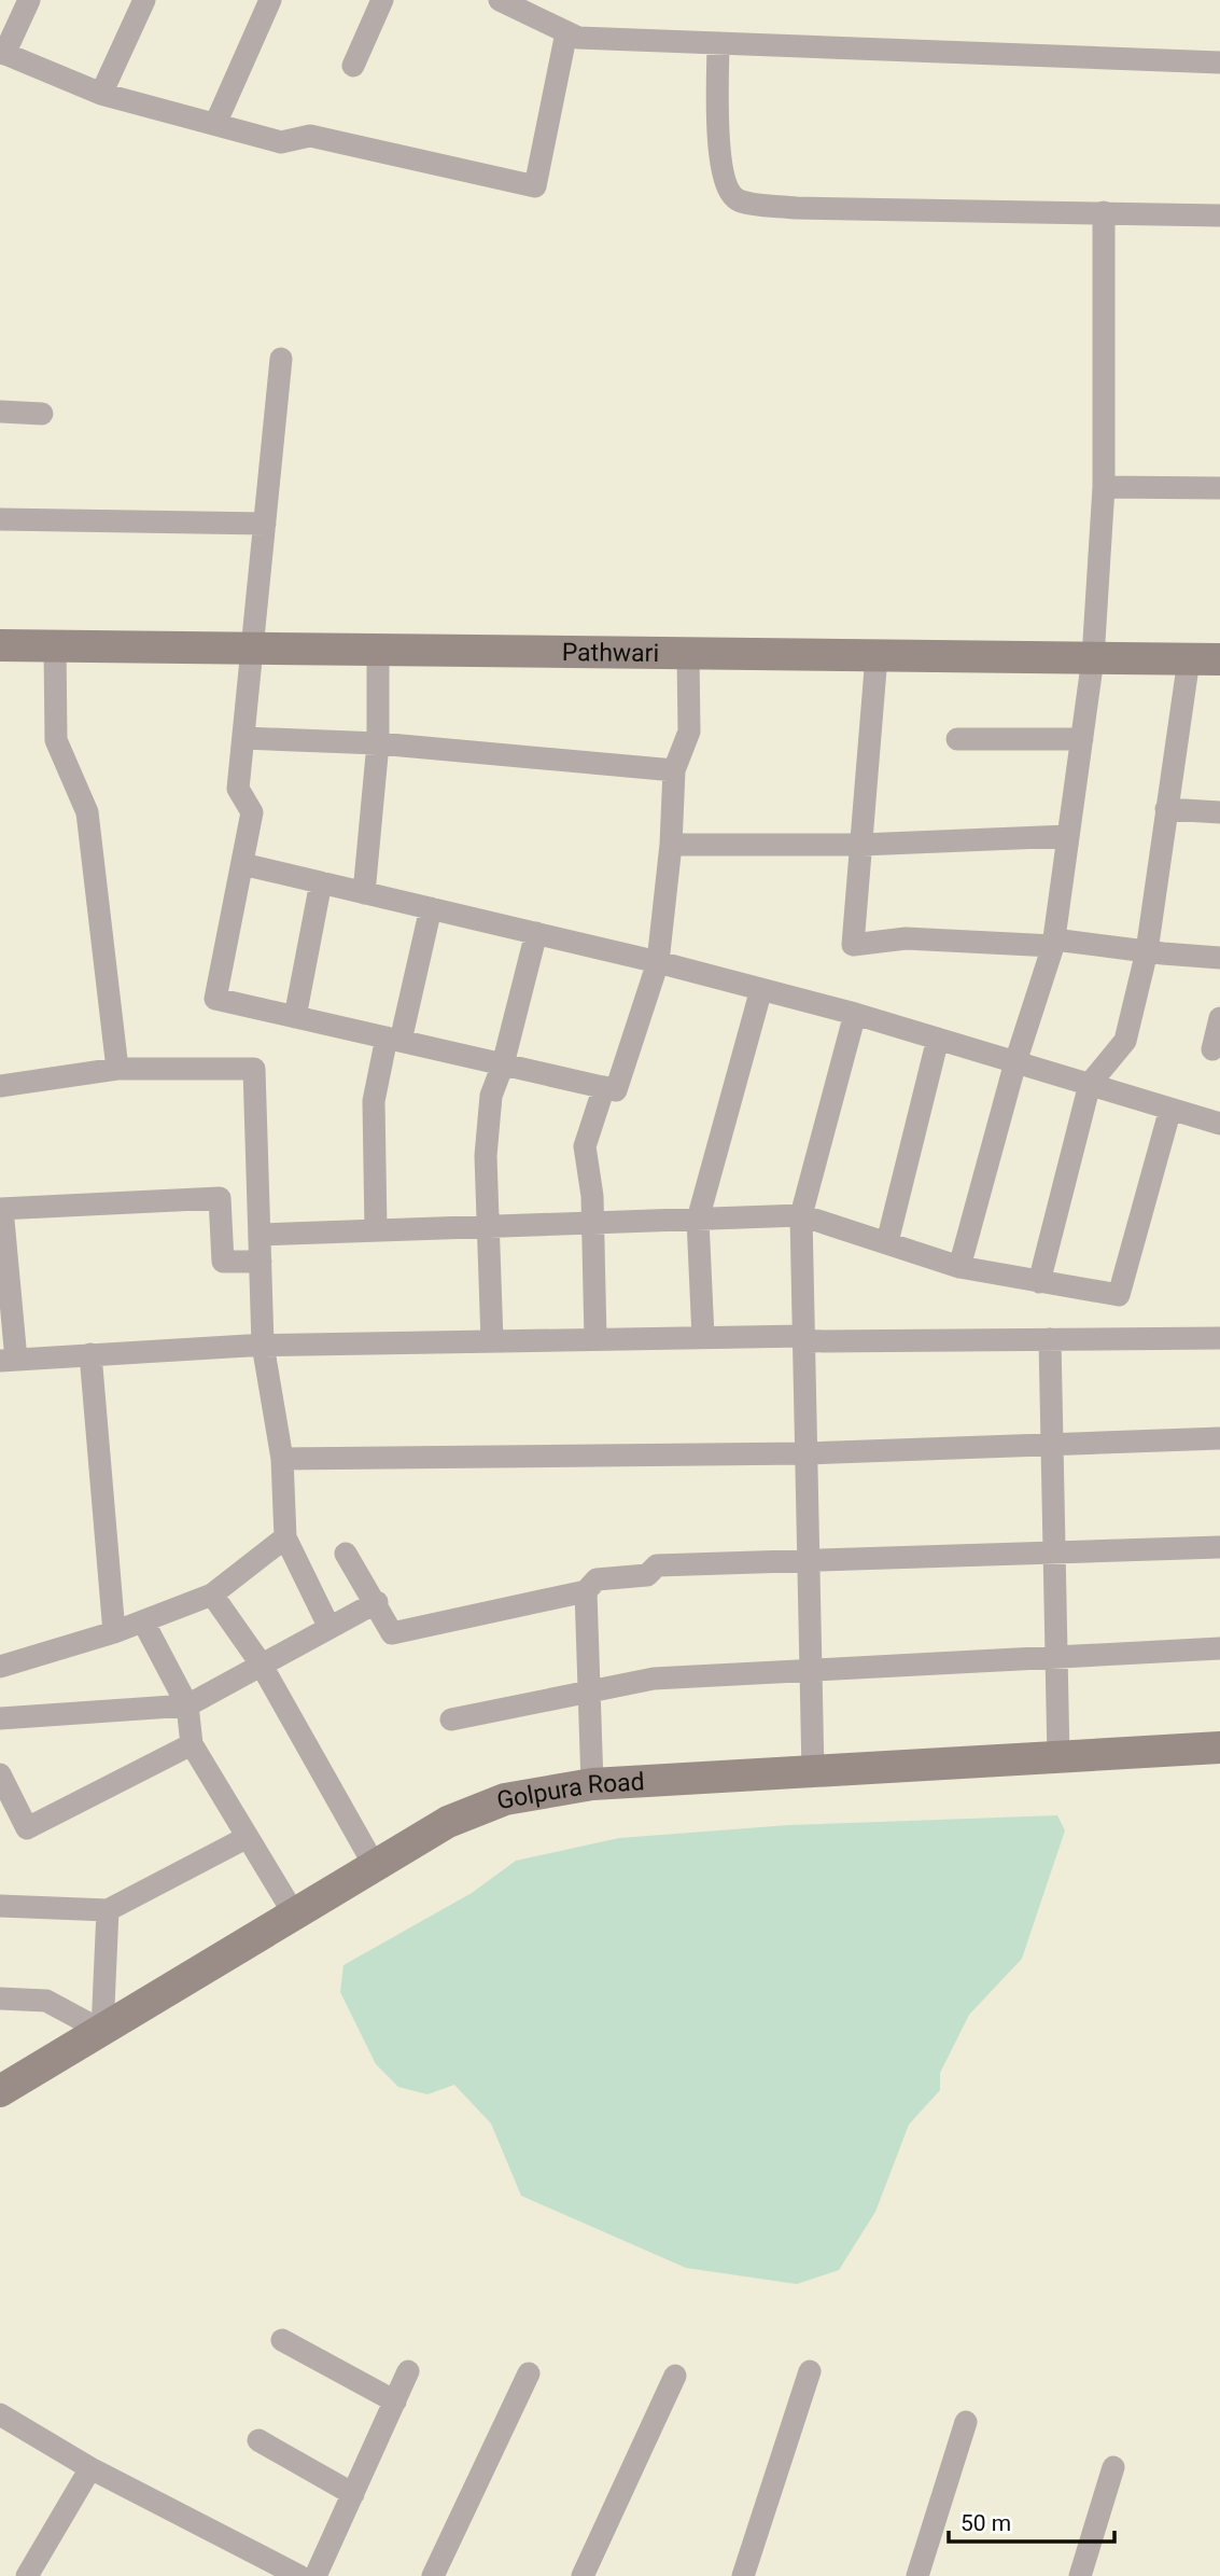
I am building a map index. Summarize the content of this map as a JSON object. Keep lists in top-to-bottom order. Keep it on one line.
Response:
{"streets":{"street":["Pathwari","Golpura Road"]},"scale_bar":"50 m"}
